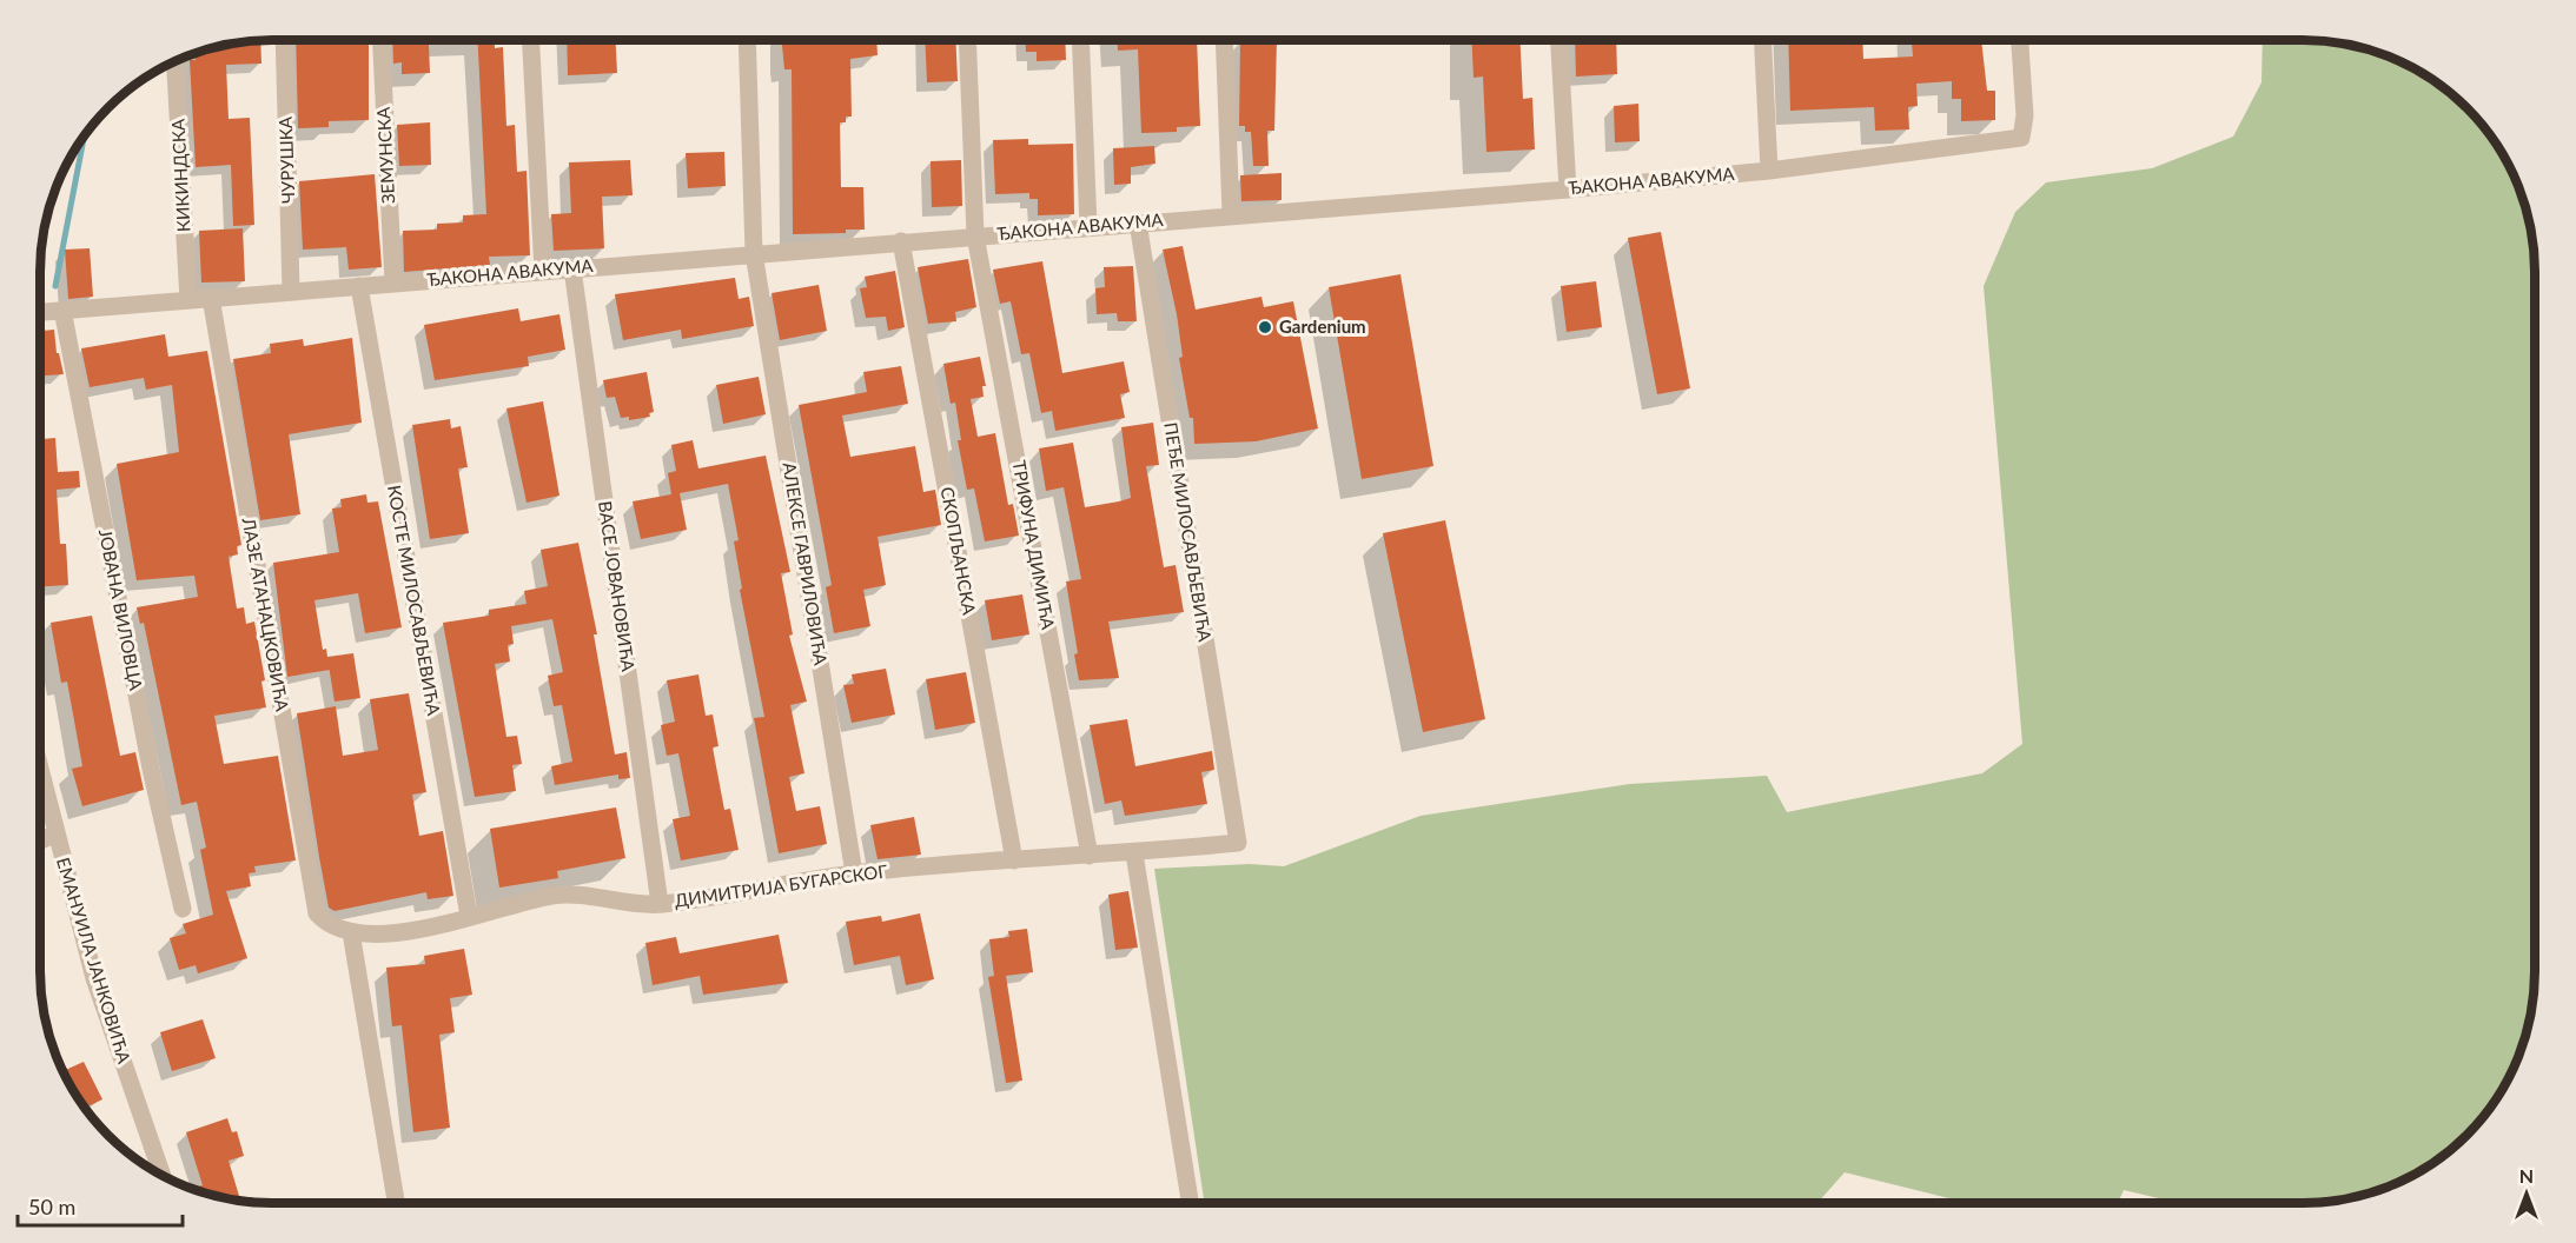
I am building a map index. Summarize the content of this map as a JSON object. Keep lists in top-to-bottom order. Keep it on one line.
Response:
{"streets":{"street":["ЗЕМУНСКА","ЧУРУШКА","КИКИНДСКА","ЂАКОНА АВАКУМА","ПЕЂЕ МИЛОСАВЉЕВИЋА","ТРИФУНА ДИМИЋА","СКОПЉАНСКА","АЛЕКСЕ ГАВРИЛОВИЋА","ВАСЕ ЈОВАНОВИЋА","КОСТЕ МИЛОСАВЉЕВИЋА","ЈОВАНА ВИЛОВЦА","ЛАЗЕ АТАНАЦКОВИЋА","ДИМИТРИЈА БУГАРСКОГ","ЕМАНУИЛА ЈАНКОВИЋА"]},"crossings":[["ЗЕМУНСКА","ЂАКОНА АВАКУМА"],["ЧУРУШКА","ЂАКОНА АВАКУМА"],["КИКИНДСКА","ЂАКОНА АВАКУМА"],["ЂАКОНА АВАКУМА","ПЕЂЕ МИЛОСАВЉЕВИЋА"],["ЂАКОНА АВАКУМА","ТРИФУНА ДИМИЋА"],["ЂАКОНА АВАКУМА","СКОПЉАНСКА"],["ЂАКОНА АВАКУМА","АЛЕКСЕ ГАВРИЛОВИЋА"],["ЂАКОНА АВАКУМА","ВАСЕ ЈОВАНОВИЋА"],["ЂАКОНА АВАКУМА","КОСТЕ МИЛОСАВЉЕВИЋА"],["ЂАКОНА АВАКУМА","ЈОВАНА ВИЛОВЦА"],["ЂАКОНА АВАКУМА","ЛАЗЕ АТАНАЦКОВИЋА"],["ПЕЂЕ МИЛОСАВЉЕВИЋА","ДИМИТРИЈА БУГАРСКОГ"],["ТРИФУНА ДИМИЋА","ДИМИТРИЈА БУГАРСКОГ"],["СКОПЉАНСКА","ДИМИТРИЈА БУГАРСКОГ"],["АЛЕКСЕ ГАВРИЛОВИЋА","ДИМИТРИЈА БУГАРСКОГ"],["ВАСЕ ЈОВАНОВИЋА","ДИМИТРИЈА БУГАРСКОГ"],["КОСТЕ МИЛОСАВЉЕВИЋА","ДИМИТРИЈА БУГАРСКОГ"],["ЛАЗЕ АТАНАЦКОВИЋА","ДИМИТРИЈА БУГАРСКОГ"]],"places":["Gardenium"],"scale_bar":"50 m","north":"top"}
